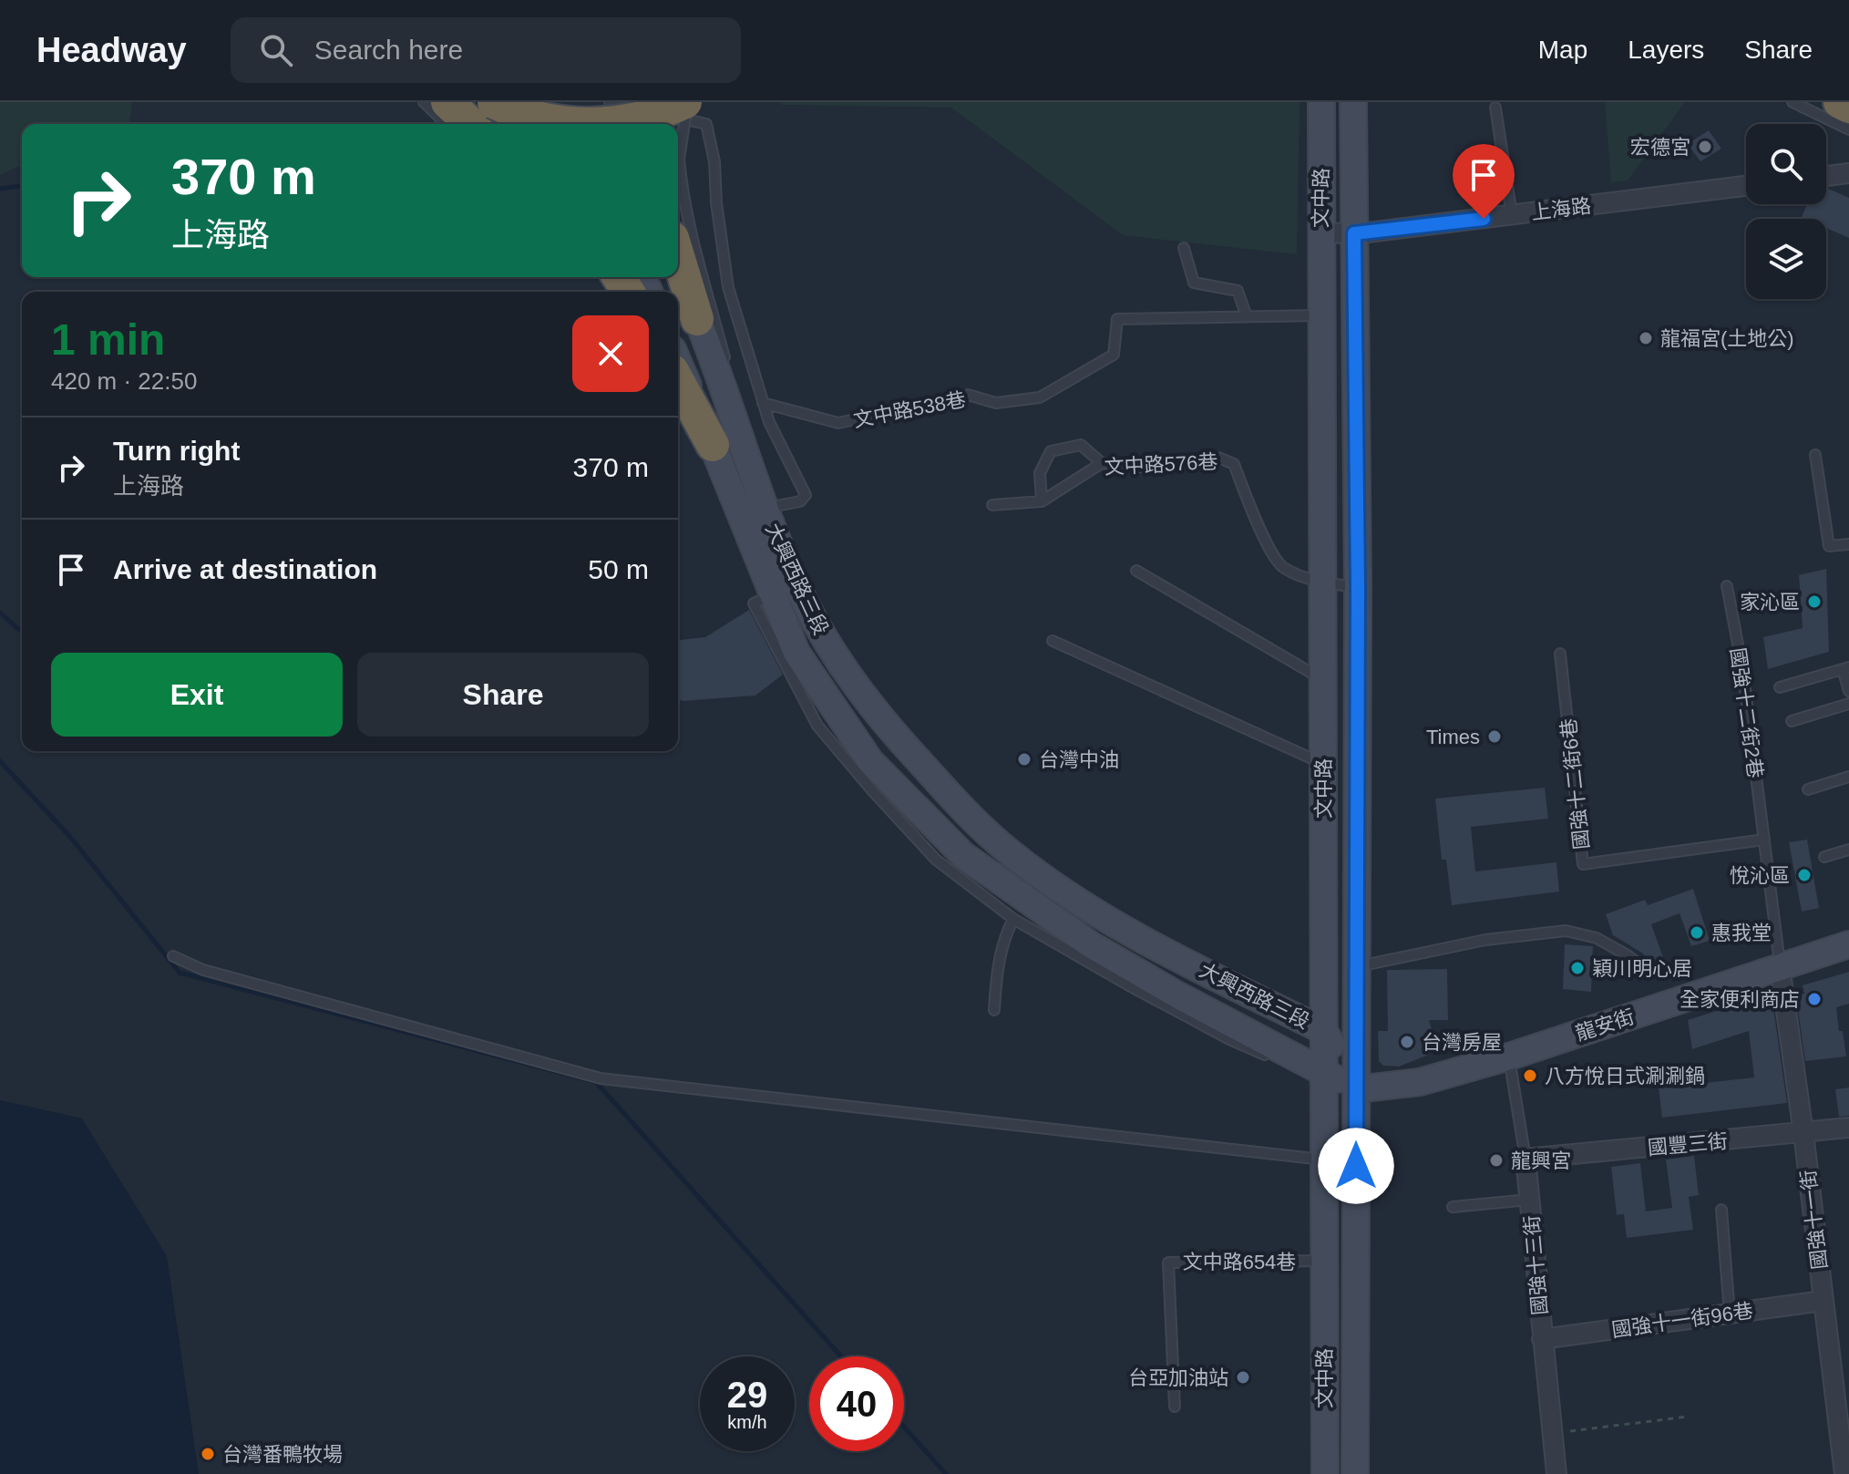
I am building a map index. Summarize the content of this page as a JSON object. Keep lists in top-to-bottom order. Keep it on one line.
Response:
{"streets":{"street":["文中路","上海路","大興西路三段","龍安街","國豐三街","國強十一街","國強十三街","國強十一街96巷"],"lane":["文中路538巷","文中路576巷","國強十二街2巷","國強十二街6巷","文中路654巷"]},"crossings":[["文中路","上海路"],["文中路","文中路538巷"],["文中路","文中路576巷"],["文中路","大興西路三段"],["文中路","龍安街"],["文中路","文中路654巷"],["大興西路三段","龍安街"],["國強十二街2巷","國強十二街6巷"],["國強十二街2巷","龍安街"],["國強十二街2巷","國強十一街"],["龍安街","國強十一街"],["龍安街","國強十三街"],["國豐三街","國強十一街"],["國豐三街","國強十三街"],["國強十一街","國強十一街96巷"],["國強十三街","國強十一街96巷"]],"places":["宏德宮","龍福宮(土地公)","家沁區","Times","台灣中油","悅沁區","惠我堂","穎川明心居","全家便利商店","台灣房屋","八方悅日式涮涮鍋","龍興宮","台亞加油站","台灣番鴨牧場"],"page":{"header":"Headway","search":"Search here","nav":["Map","Layers","Share"],"turn":["370 m","上海路"],"heading":["1 min","420 m · 22:50"],"list":[{"name":"Turn right","note":"上海路","value":"370 m"},{"name":"Arrive at destination","value":"50 m"}],"buttons":["Exit","Share"],"speed":"29 km/h","limit":"40"}}
